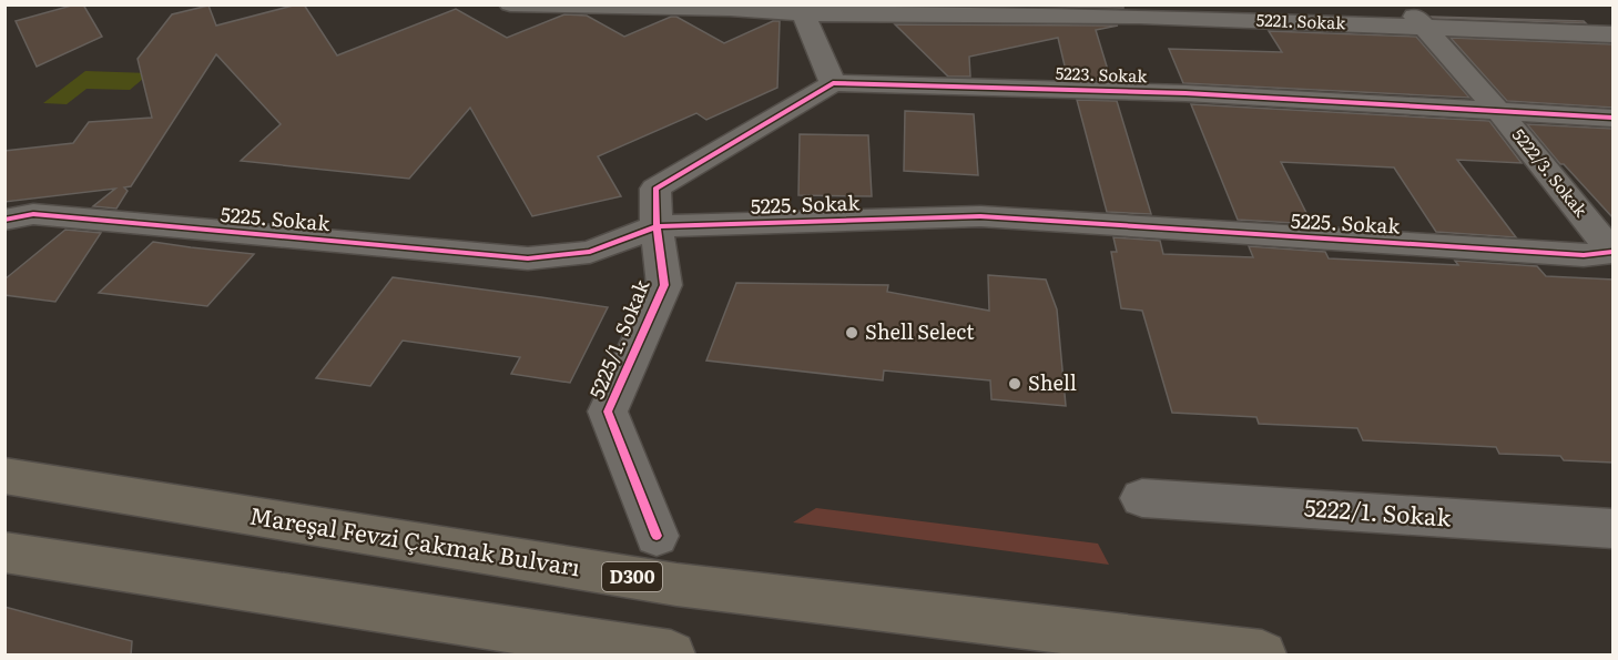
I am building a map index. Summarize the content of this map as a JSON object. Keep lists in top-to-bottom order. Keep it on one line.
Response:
{"streets":{"highway":["Mareşal Fevzi Çakmak Bulvarı","D300"],"street":["5221. Sokak","5223. Sokak","5222/3. Sokak","5225. Sokak","5225/1. Sokak","5222/1. Sokak"]},"crossings":[["5221. Sokak","5222/3. Sokak"],["5223. Sokak","5222/3. Sokak"],["5222/3. Sokak","5225. Sokak"],["5225. Sokak","5225/1. Sokak"]],"places":["Shell Select","Shell"]}
